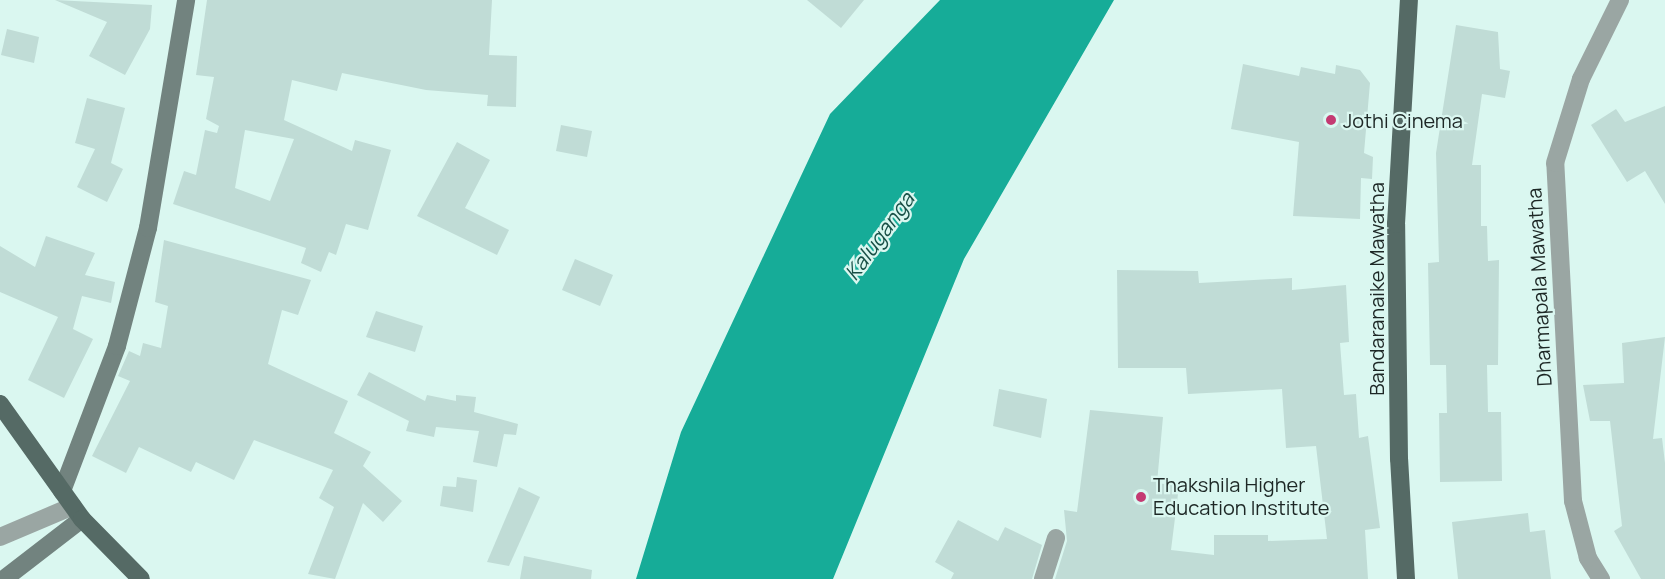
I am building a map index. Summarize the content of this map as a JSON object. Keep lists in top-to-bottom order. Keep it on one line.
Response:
{"streets":{"main road":["Bandaranaike Mawatha"],"street":["Dharmapala Mawatha"]},"water":["Kaluganga"],"places":["Jothi Cinema","Thakshila Higher Education Institute"]}
